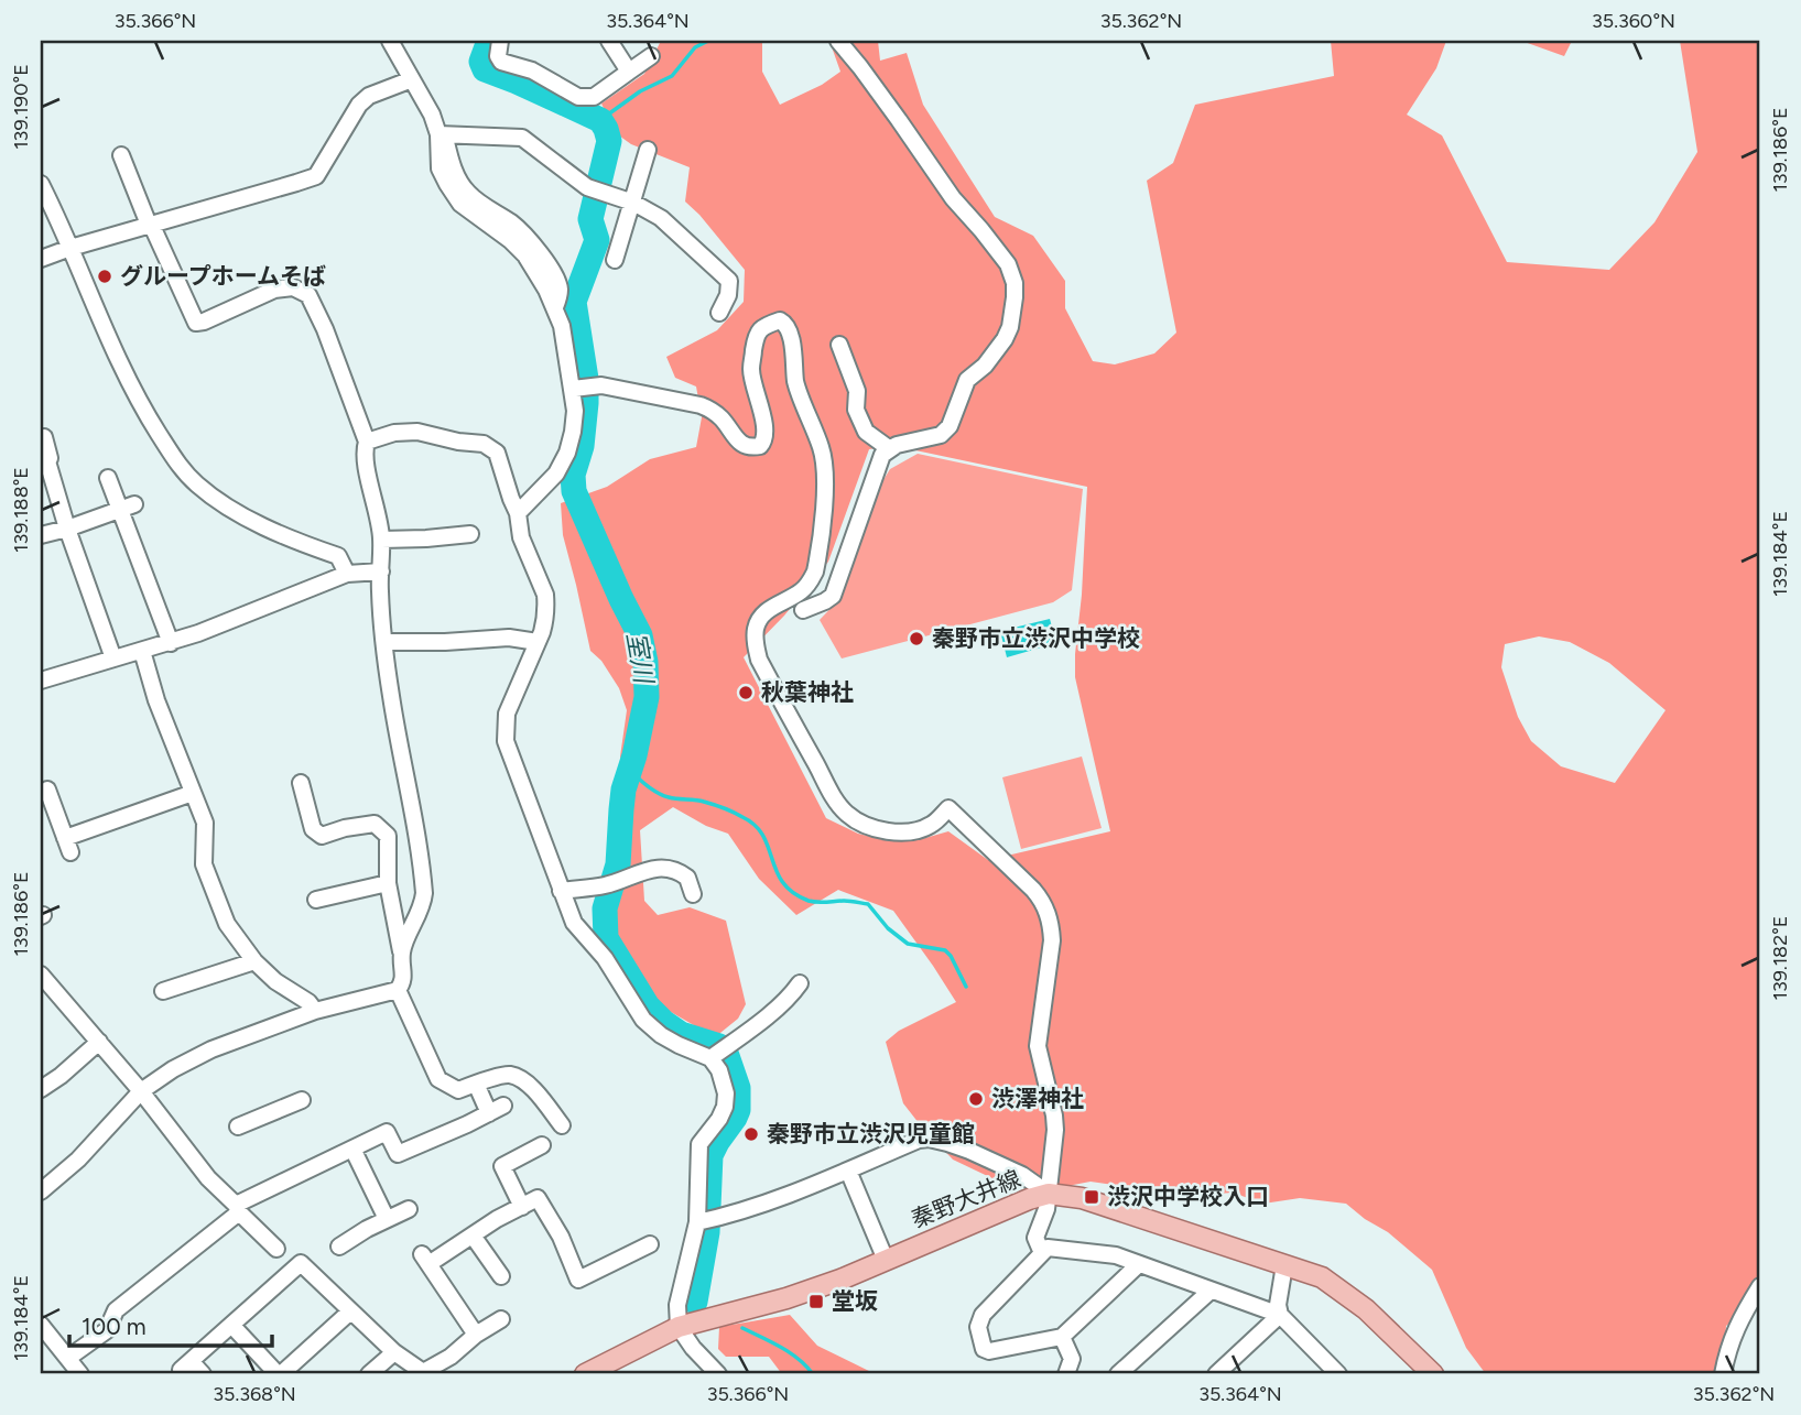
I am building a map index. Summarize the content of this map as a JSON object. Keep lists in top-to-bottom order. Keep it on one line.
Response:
{"streets":{"main road":["秦野大井線"]},"water":["室川"],"places":{"other":["グループホームそば","秦野市立渋沢中学校","秋葉神社","渋澤神社","秦野市立渋沢児童館"],"transit":["渋沢中学校入口","堂坂"]},"scale_bar":"100 m","coordinates":["35.366°N","35.364°N","35.362°N","35.360°N","139.190°E","139.186°E","139.188°E","139.184°E","139.182°E","35.368°N"]}
